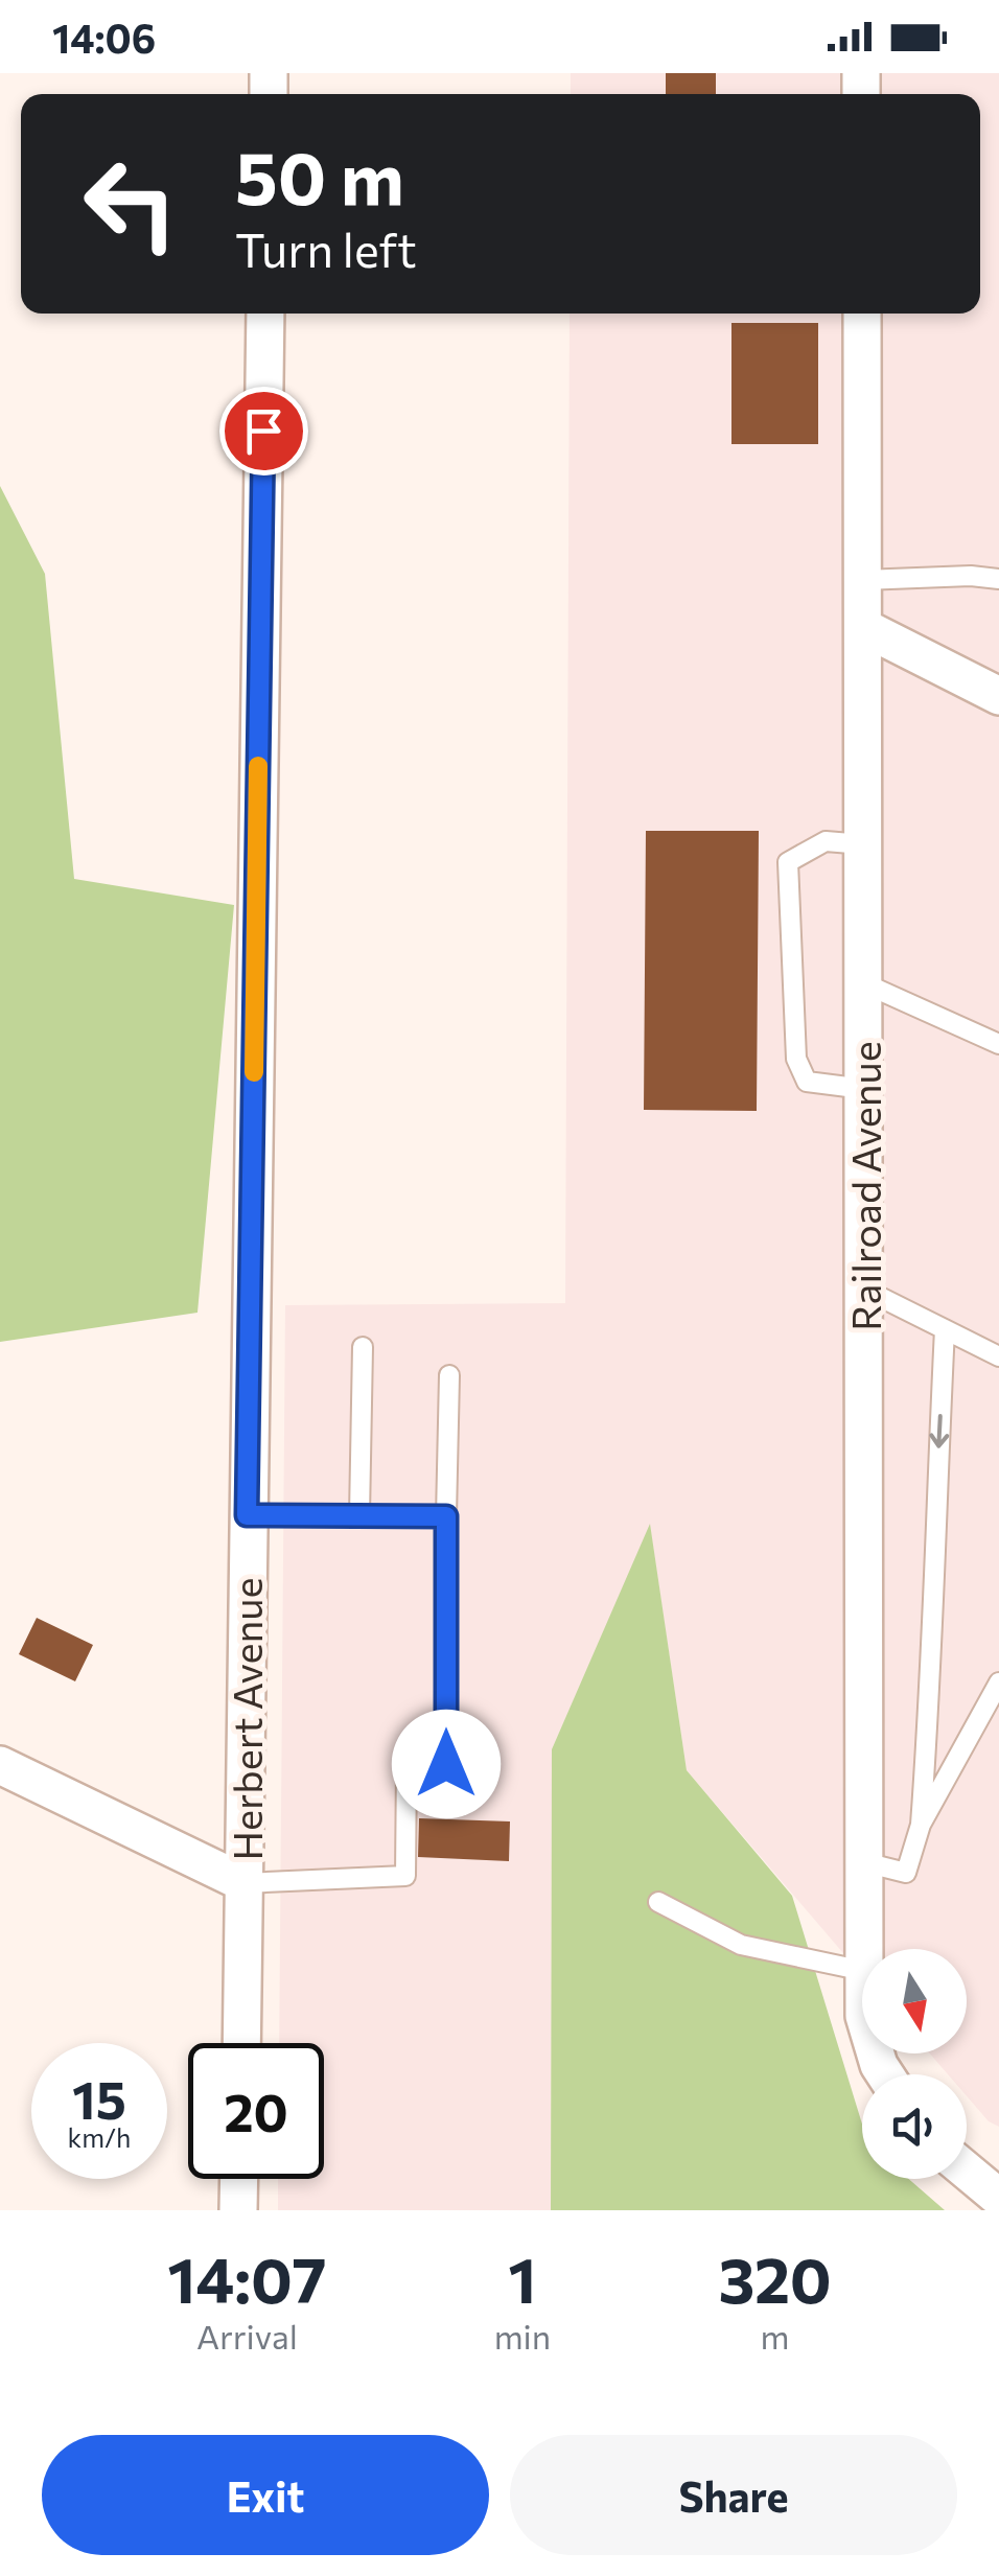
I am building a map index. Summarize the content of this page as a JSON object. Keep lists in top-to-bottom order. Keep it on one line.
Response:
{"streets":{"street":["Railroad Avenue","Herbert Avenue"]},"north":"bottom","page":{"status":"14:06","turn":["50 m","Turn left"],"speed":"15 km/h","limit":"20","eta":["14:07","Arrival","1","min","320","m"],"buttons":["Exit","Share"]}}
